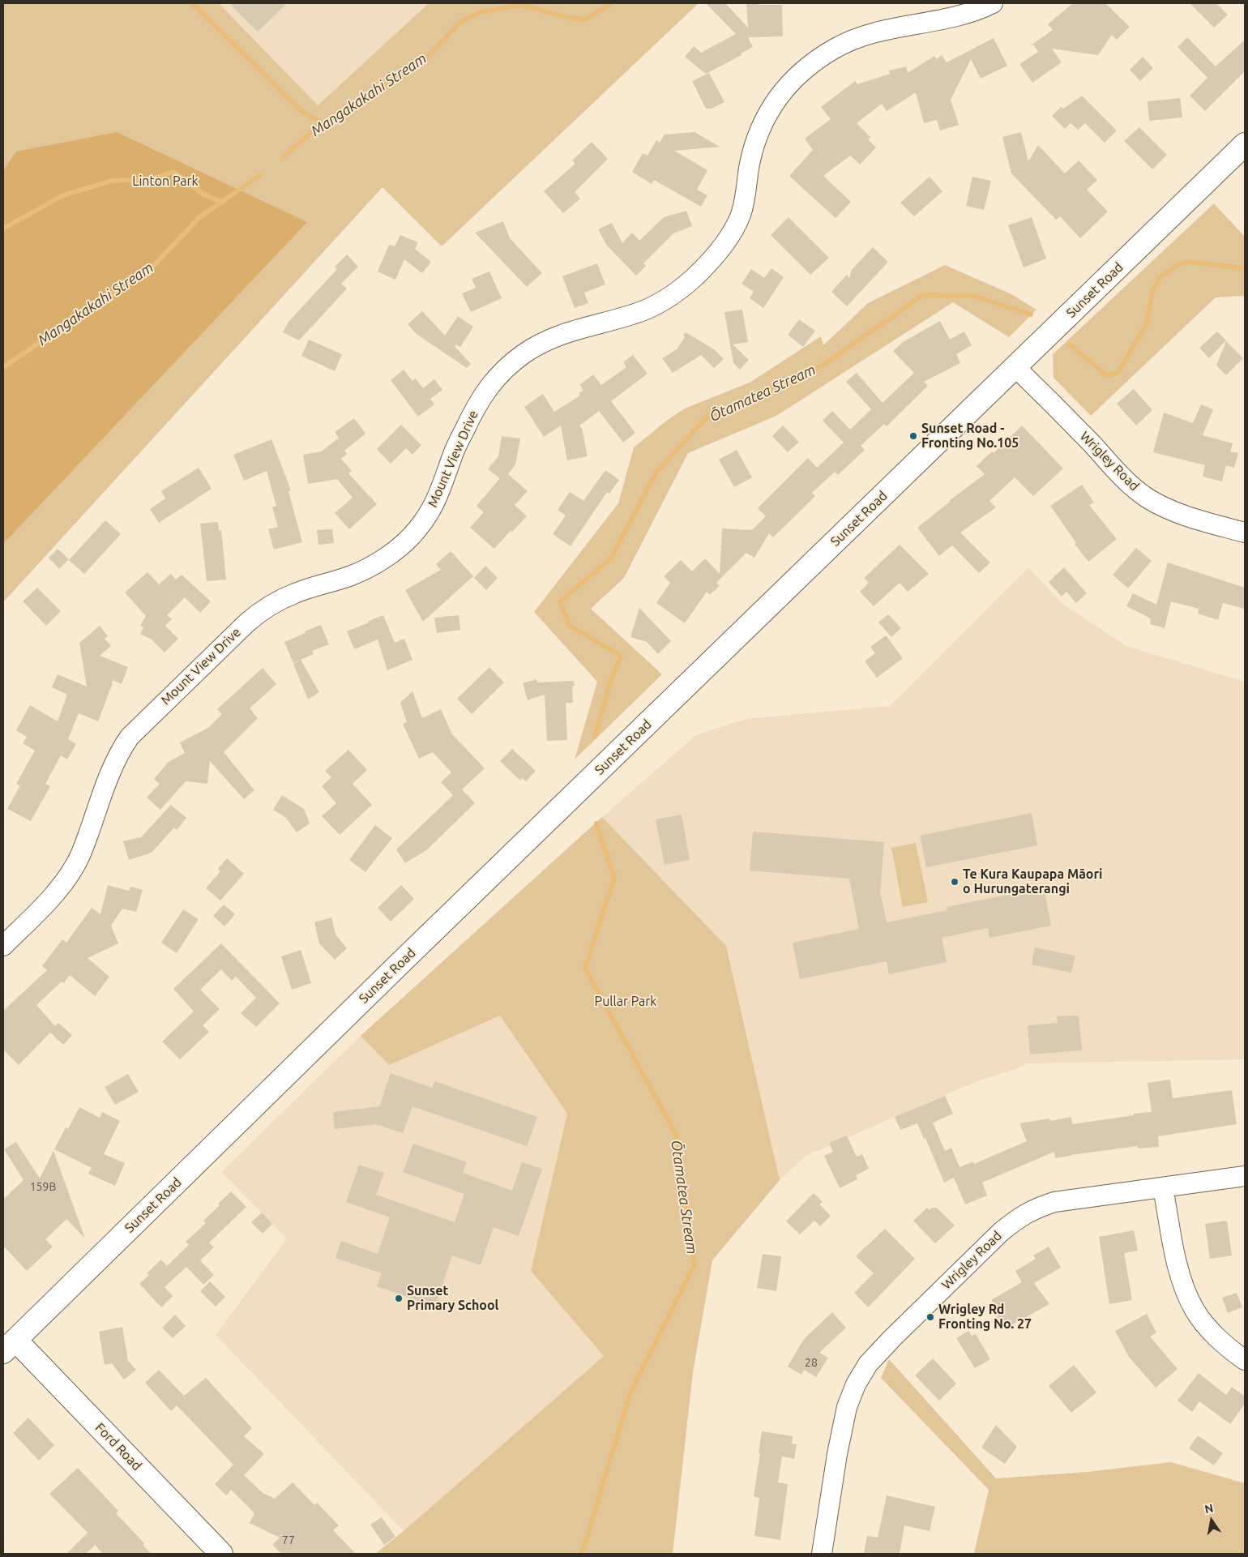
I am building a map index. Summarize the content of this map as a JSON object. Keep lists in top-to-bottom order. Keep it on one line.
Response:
{"streets":{"main road":["Sunset Road","Ford Road"],"street":["Mount View Drive","Wrigley Road"]},"crossings":[["Sunset Road","Wrigley Road"],["Sunset Road","Ford Road"]],"water":["Mangakakahi Stream","Ōtamatea Stream"],"parks":["Linton Park","Pullar Park"],"places":["Sunset Road - Fronting No.105","Te Kura Kaupapa Māori o Hurungaterangi","Sunset Primary School","Wrigley Rd Fronting No. 27"],"house_numbers":["159B","28","77"],"north":"top"}
